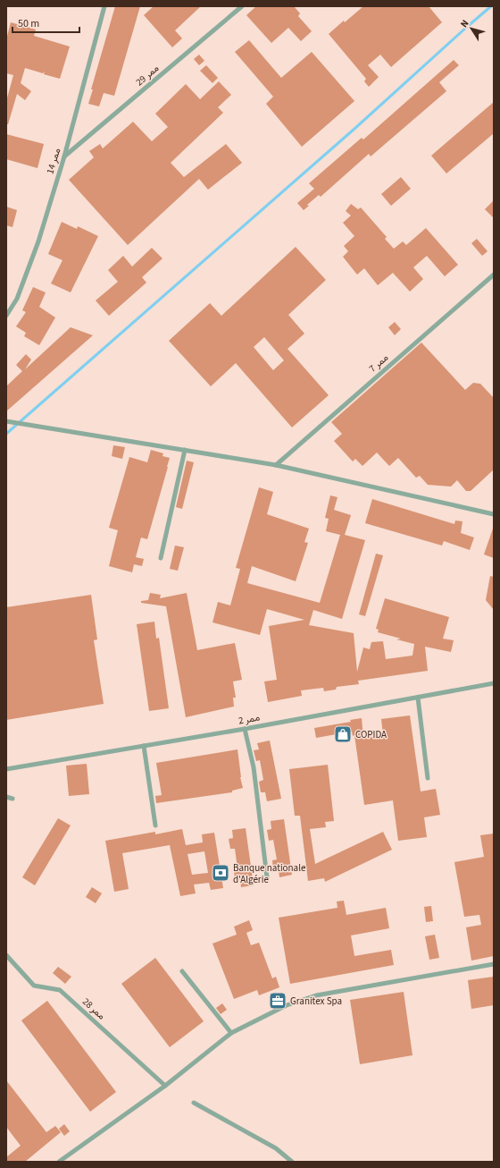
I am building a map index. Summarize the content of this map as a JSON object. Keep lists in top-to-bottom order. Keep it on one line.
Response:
{"streets":{"lane":["ممر 29","ممر 14","ممر 7","ممر 2","ممر 28"]},"crossings":[["ممر 29","ممر 14"]],"places":{"shop":["COPIDA"],"bank":["Banque nationale d'Algérie"],"office":["Granitex Spa"]},"scale_bar":"50 m","north":"top left"}
